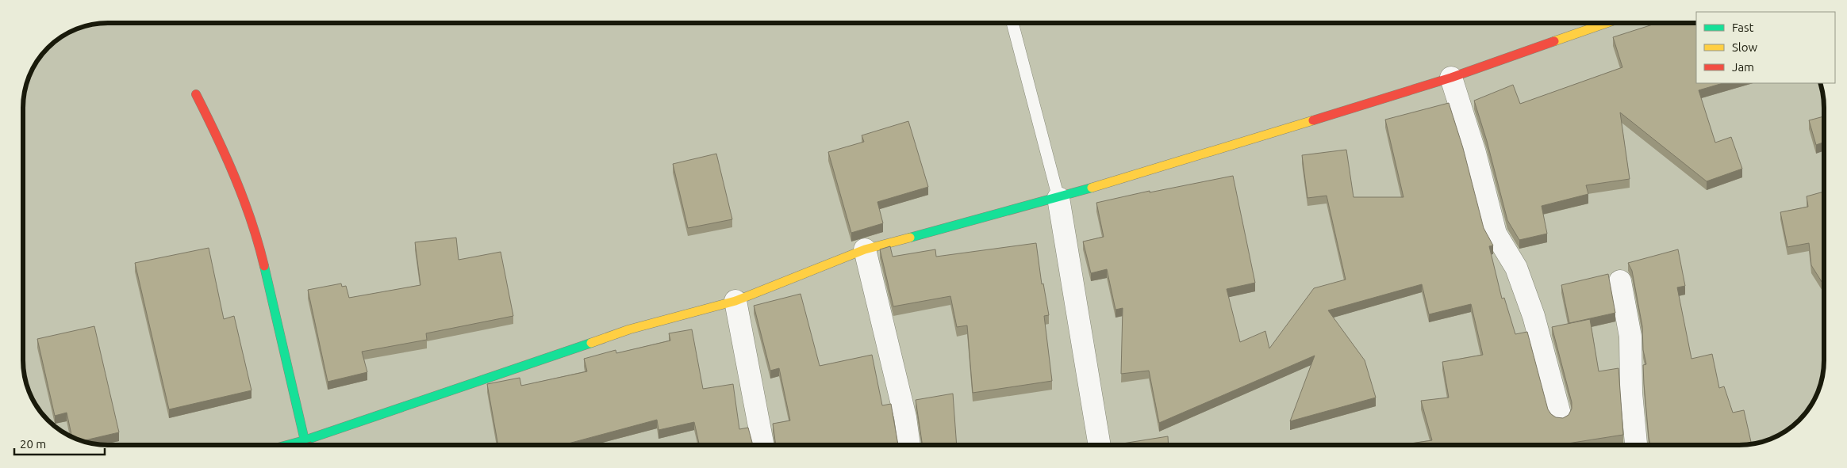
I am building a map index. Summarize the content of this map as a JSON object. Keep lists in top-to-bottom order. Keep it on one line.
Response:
{"legend":["Fast","Slow","Jam"],"scale_bar":"20 m"}
